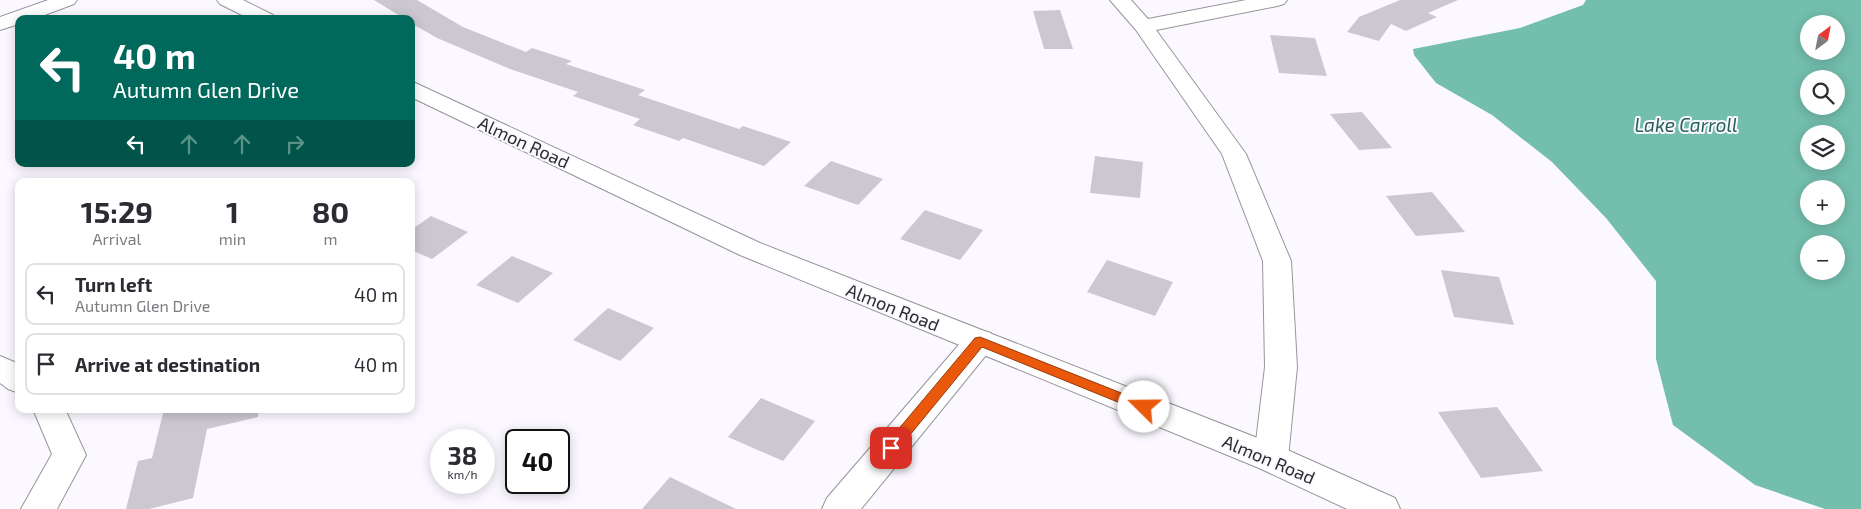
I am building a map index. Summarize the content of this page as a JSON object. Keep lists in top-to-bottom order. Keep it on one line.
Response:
{"streets":{"street":["Almon Road"]},"water":["Lake Carroll"],"north":"top right","page":{"map_buttons":["+","−"],"turn":["40 m","Autumn Glen Drive"],"eta":["15:29","Arrival","1","min","80","m"],"list":[{"name":"Turn left","note":"Autumn Glen Drive","value":"40 m"},{"name":"Arrive at destination","value":"40 m"}],"speed":"38 km/h","limit":"40"}}
